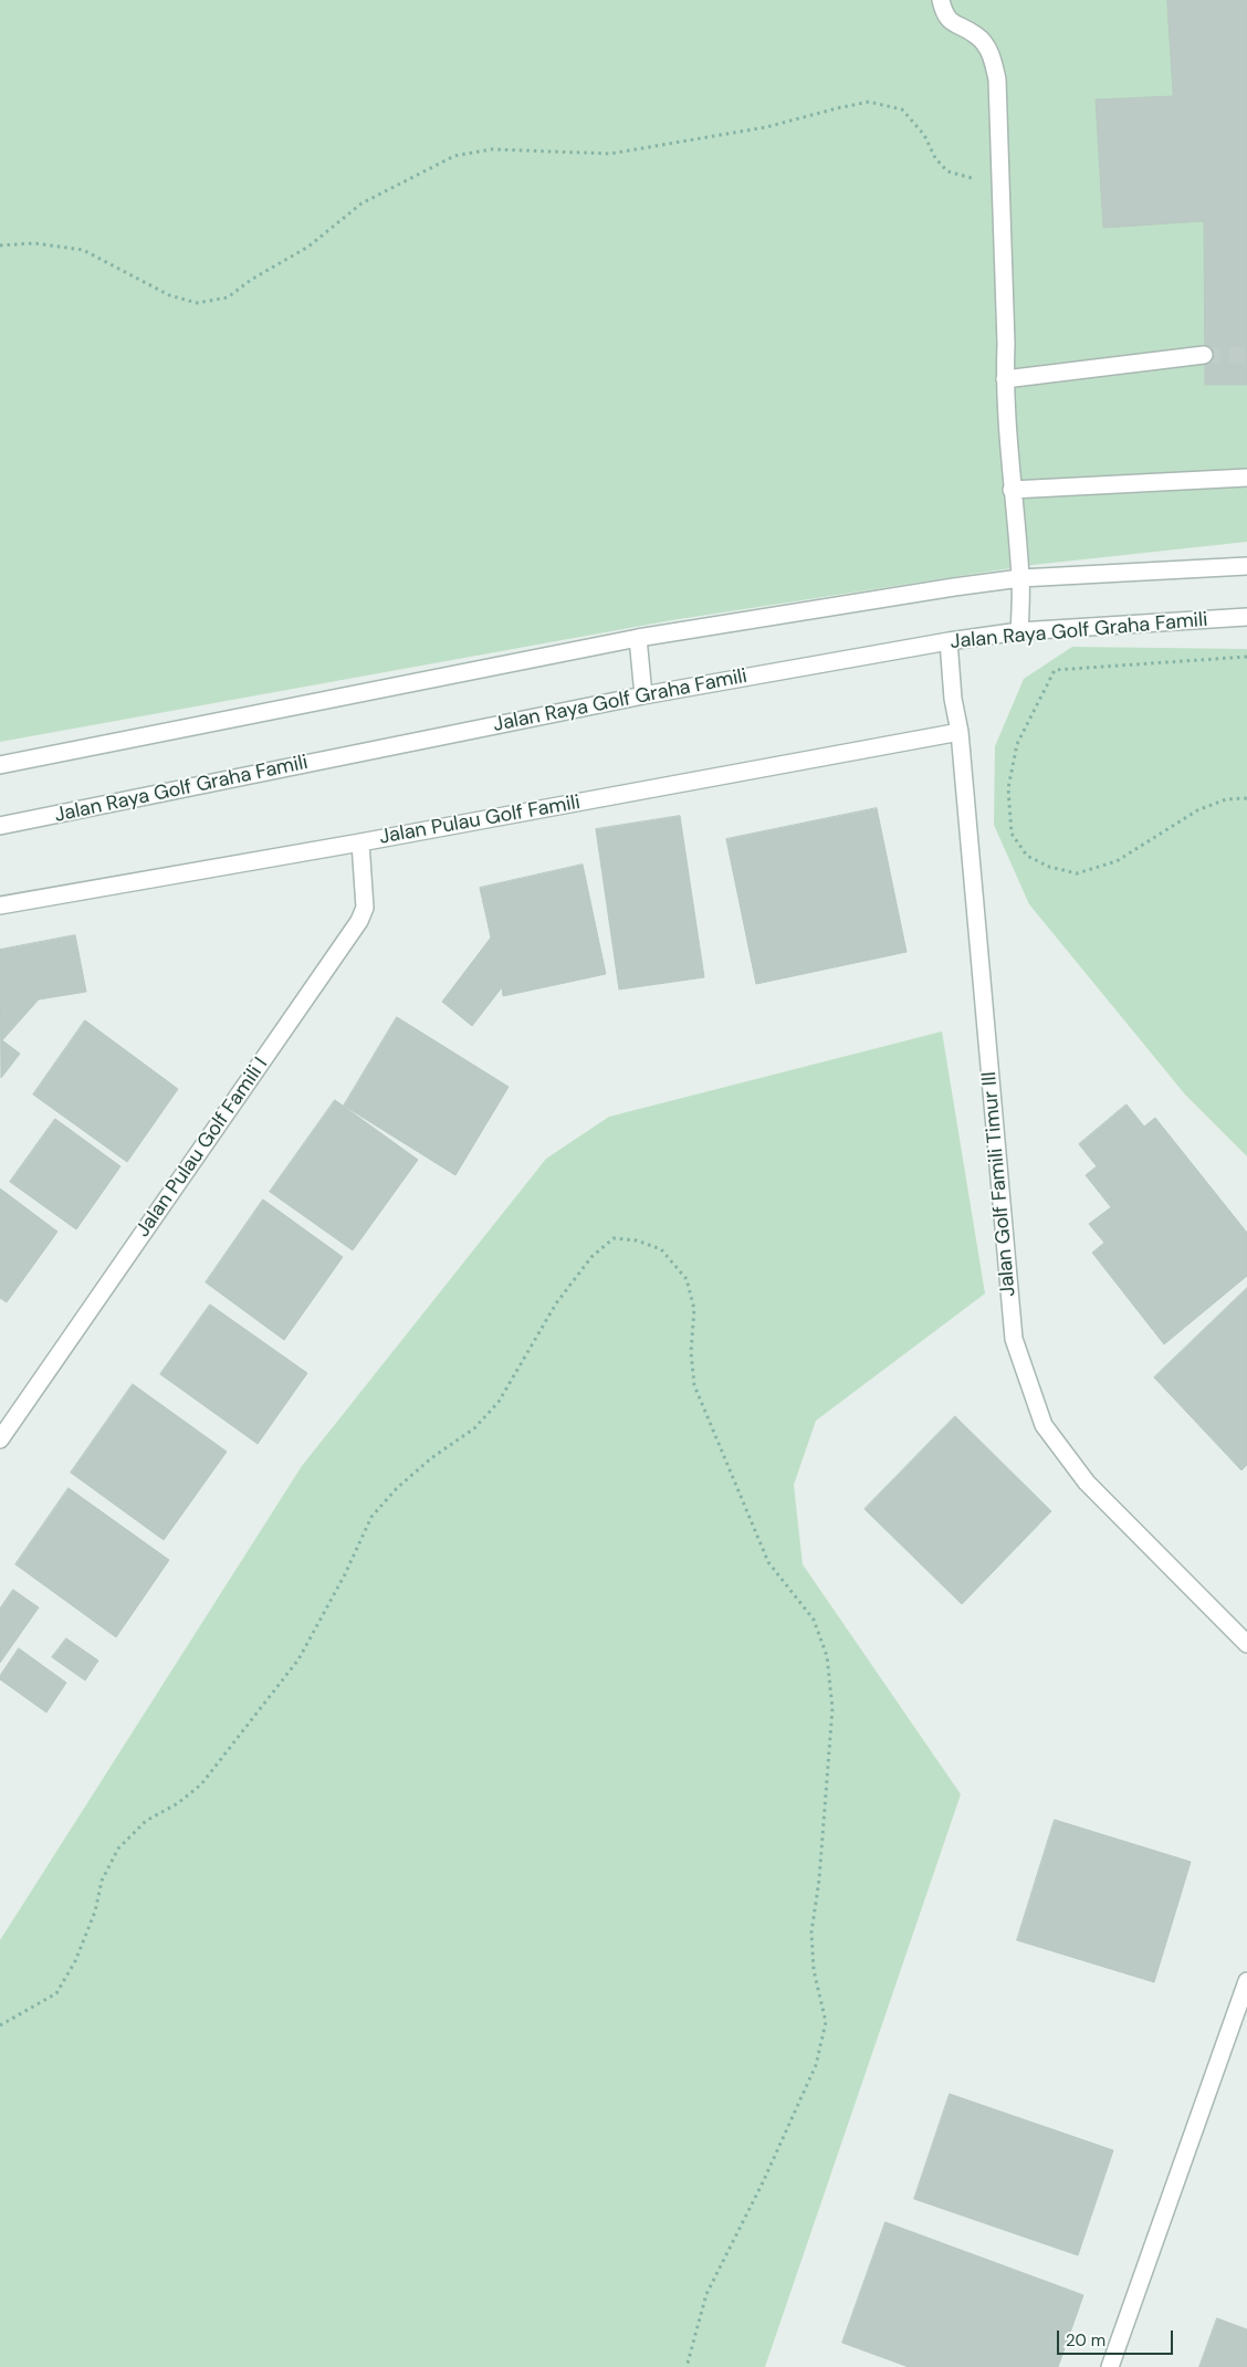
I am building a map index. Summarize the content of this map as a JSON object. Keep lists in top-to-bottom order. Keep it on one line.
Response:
{"streets":{"street":["Jalan Raya Golf Graha Famili","Jalan Pulau Golf Famili","Jalan Pulau Golf Famili I","Jalan Golf Famili Timur III"]},"crossings":[["Jalan Raya Golf Graha Famili","Jalan Golf Famili Timur III"],["Jalan Pulau Golf Famili","Jalan Pulau Golf Famili I"],["Jalan Pulau Golf Famili","Jalan Golf Famili Timur III"]],"scale_bar":"20 m"}
